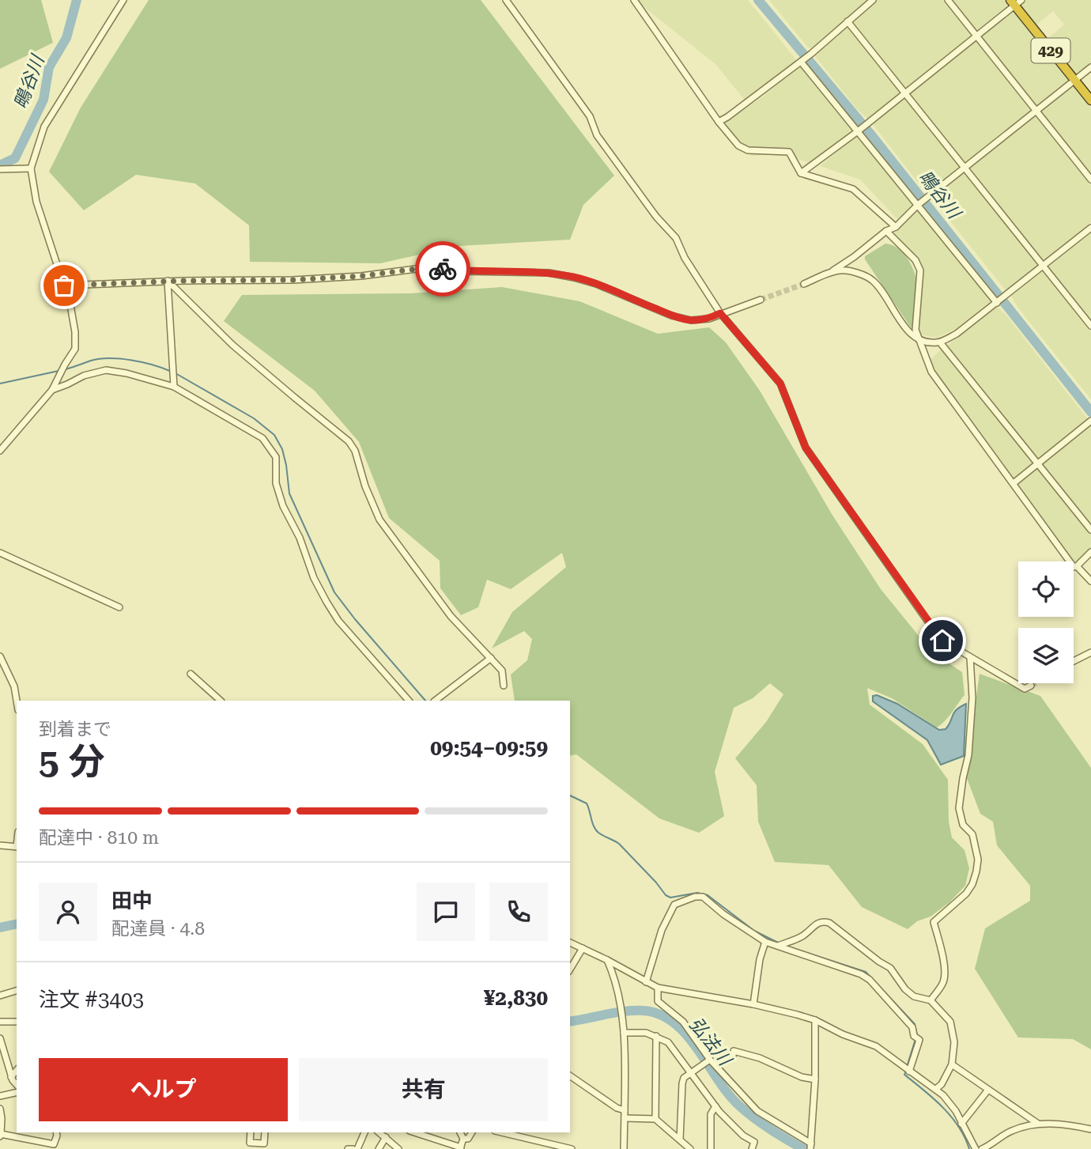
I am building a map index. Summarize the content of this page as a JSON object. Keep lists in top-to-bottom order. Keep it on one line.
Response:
{"streets":{"highway":["429"]},"water":["鴫谷川","弘法川"],"page":{"heading":["5 分","到着まで","09:54–09:59"],"panel":["田中","配達員 · 4.8","注文 #3403","¥2,830"],"bar":"配達中 · 810 m","buttons":["ヘルプ","共有"]}}
